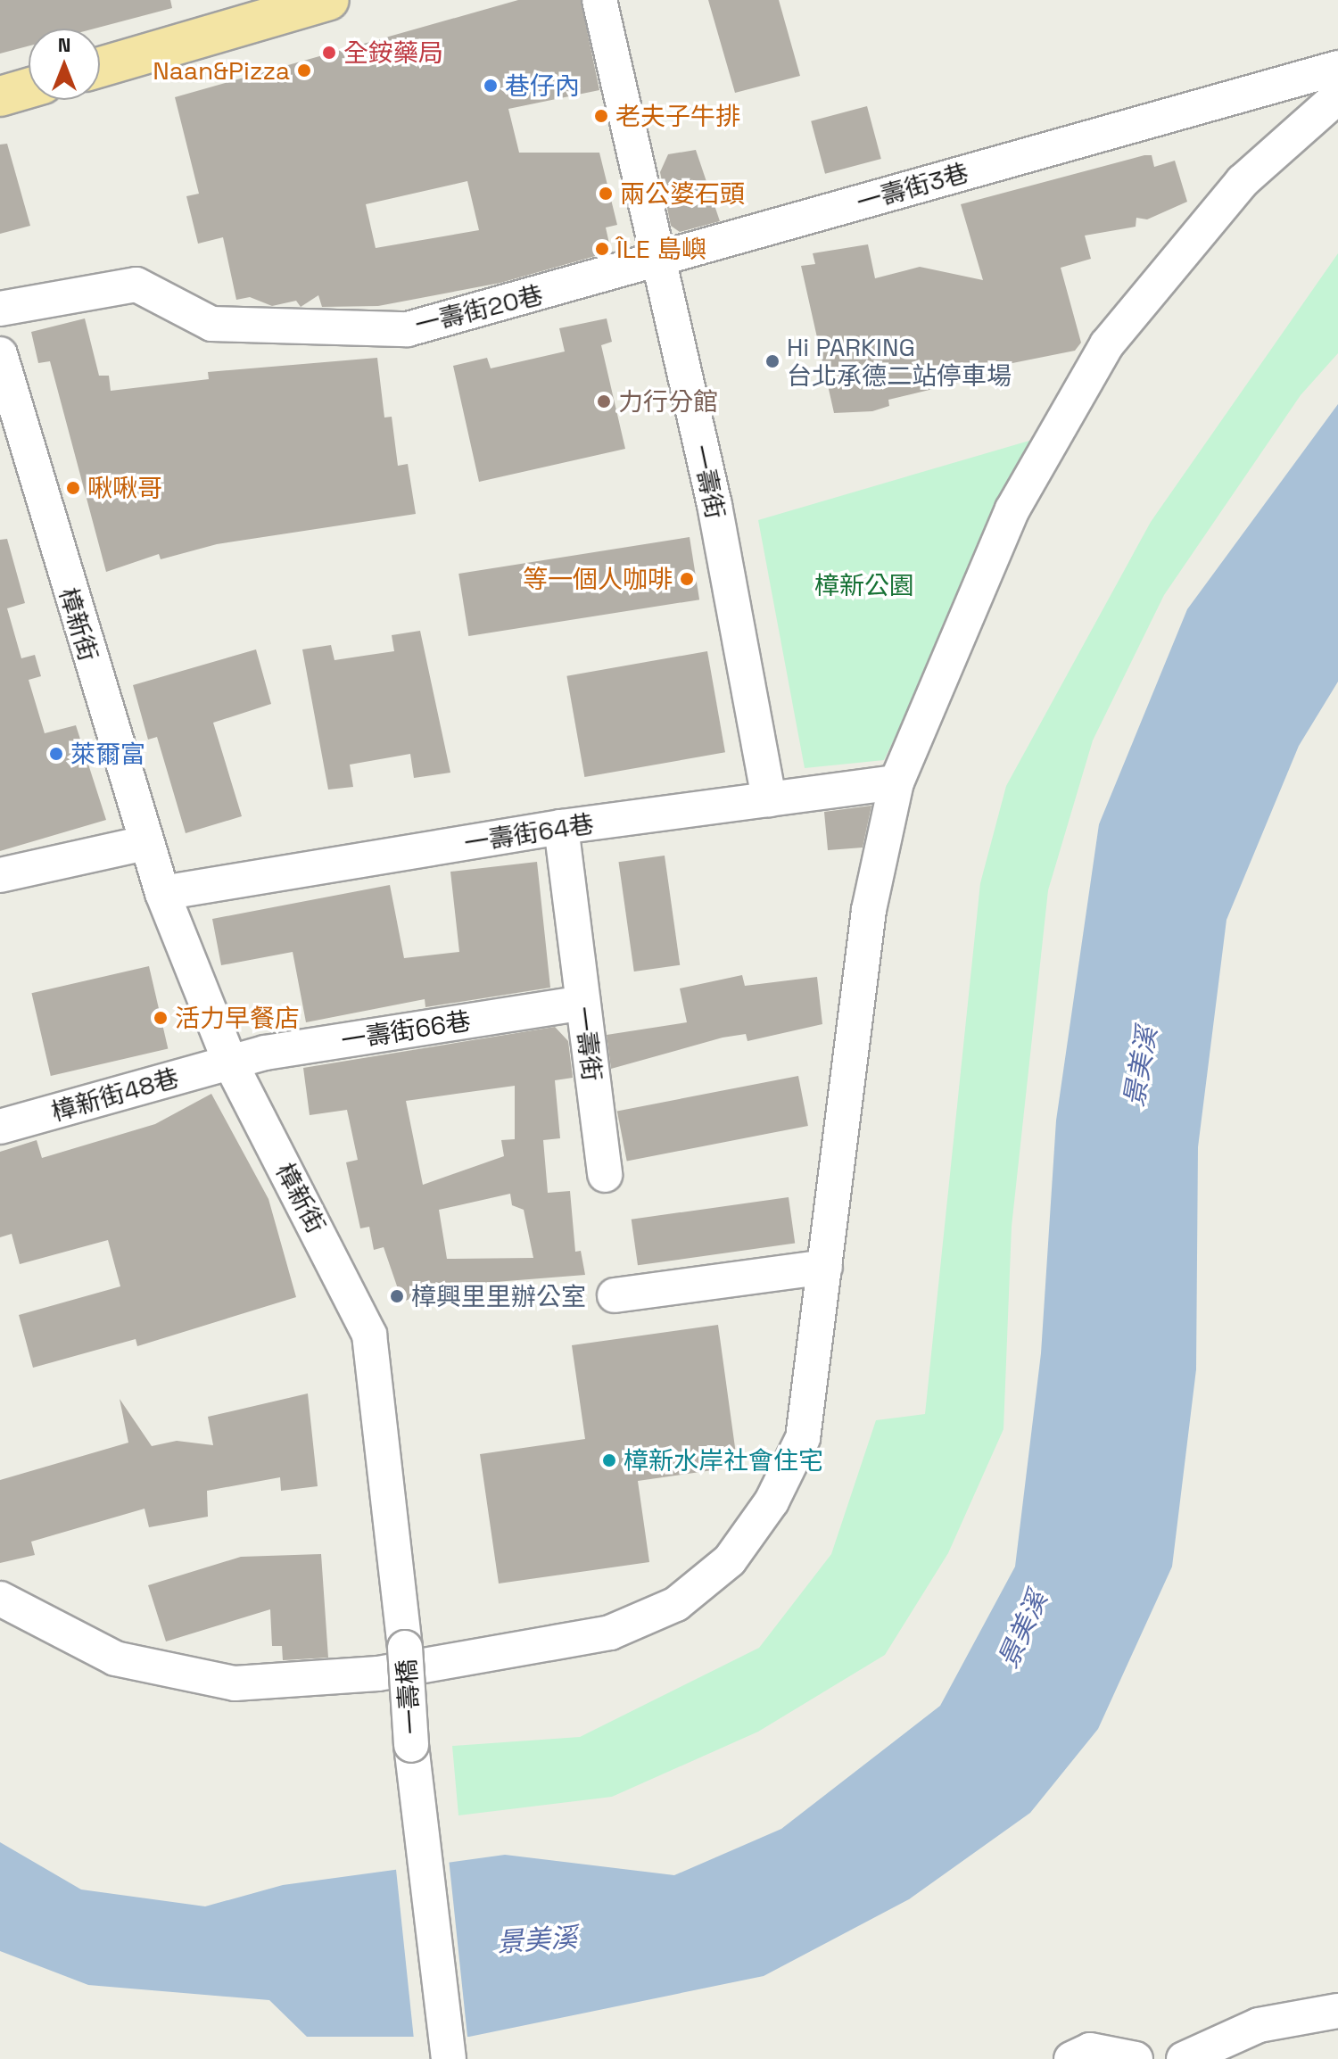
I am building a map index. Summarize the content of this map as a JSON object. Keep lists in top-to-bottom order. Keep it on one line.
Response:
{"streets":{"street":["一壽街3巷","一壽街20巷","一壽街","樟新街","一壽街64巷","一壽街66巷","樟新街48巷","一壽橋"]},"crossings":[["一壽街3巷","一壽街20巷"],["一壽街3巷","一壽街"],["一壽街20巷","一壽街"],["一壽街","一壽街64巷"],["一壽街","一壽街66巷"],["樟新街","一壽街64巷"],["樟新街","一壽街66巷"],["樟新街","樟新街48巷"],["樟新街","一壽橋"],["一壽街66巷","樟新街48巷"]],"water":["景美溪"],"parks":["樟新公園"],"places":["全銨藥局","Naan&Pizza","巷仔內","老夫子牛排","兩公婆石頭","ÎLE 島嶼","Hi PARKING 台北承德二站停車場","力行分館","啾啾哥","等一個人咖啡","萊爾富","活力早餐店","樟興里里辦公室","樟新水岸社會住宅"],"north":"top"}
